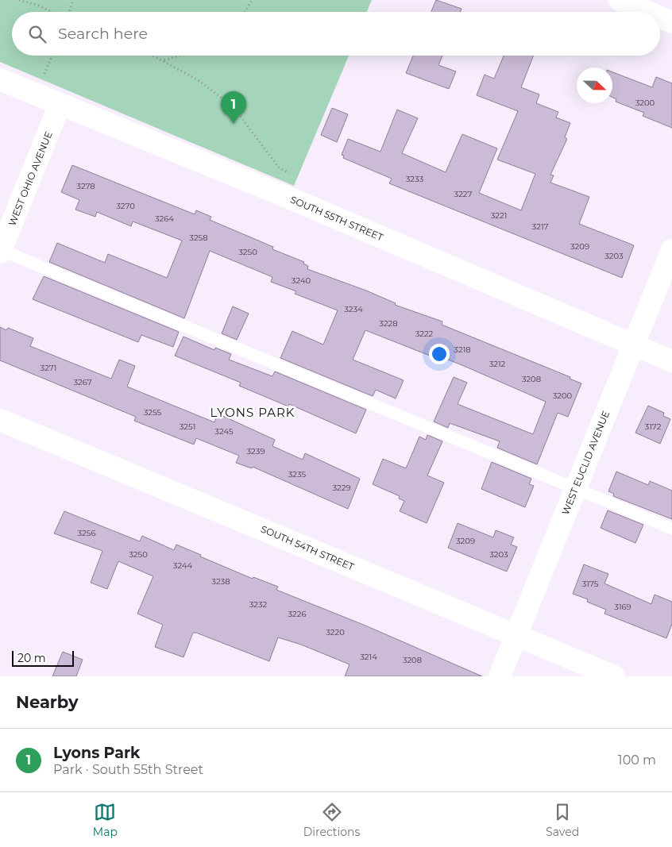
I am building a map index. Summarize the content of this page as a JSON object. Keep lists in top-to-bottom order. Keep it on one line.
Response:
{"streets":{"street":["WEST OHIO AVENUE","SOUTH 55TH STREET","WEST EUCLID AVENUE","SOUTH 54TH STREET"]},"crossings":[["WEST OHIO AVENUE","SOUTH 55TH STREET"],["SOUTH 55TH STREET","WEST EUCLID AVENUE"],["WEST EUCLID AVENUE","SOUTH 54TH STREET"]],"districts":["LYONS PARK"],"house_numbers":["3200","3233","3278","3227","3270","3221","3264","3217","3258","3209","3250","3203","3240","3234","3228","3222","3218","3212","3271","3208","3267","3200","3255","3251","3172","3245","3239","3235","3229","3256","3209","3250","3203","3244","3238","3175","3232","3169","3226","3220","3214","3208"],"scale_bar":"20 m","north":"right","page":{"search":"Search here","pins":"1","scale":"20 m","heading":"Nearby","list":[{"mark":"1","name":"Lyons Park","note":"Park · South 55th Street","value":"100 m"}],"nav":["Map","Directions","Saved"]}}
